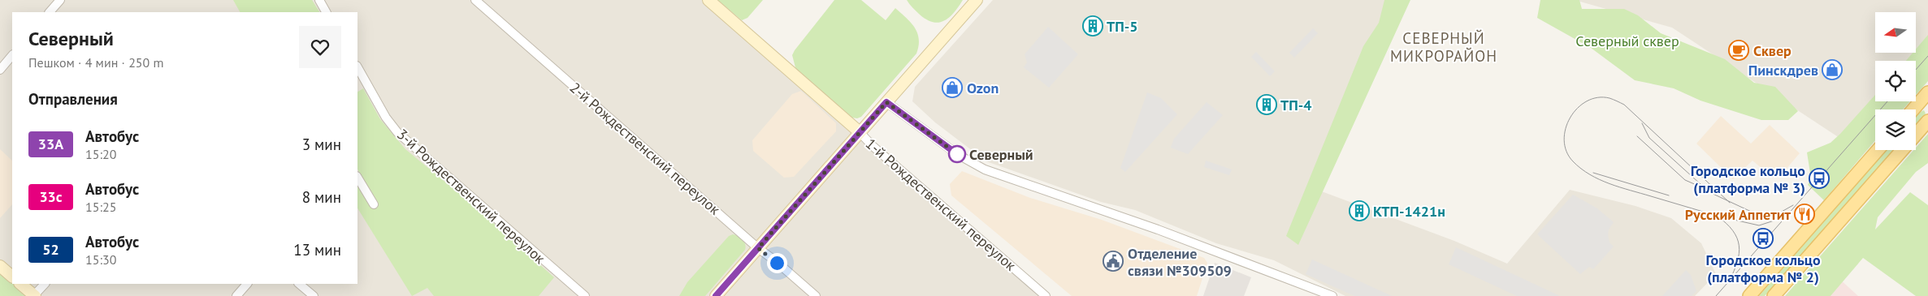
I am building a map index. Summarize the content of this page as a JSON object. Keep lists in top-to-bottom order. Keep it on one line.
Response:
{"streets":{"main road":["1-й Рождественский переулок"],"street":["2-й Рождественский переулок","3-й Рождественский переулок"]},"districts":["СЕВЕРНЫЙ МИКРОРАЙОН"],"parks":["Северный сквер"],"places":{"building":["ТП-5","ТП-4","КТП-1421н"],"cafe":["Сквер"],"shop":["Пинскдрев","Ozon"],"other":["Северный"],"bus stop":["Городское кольцо (платформа № 3)","Городское кольцо (платформа № 2)"],"restaurant":["Русский Аппетит"],"public building":["Отделение связи №309509"]},"lines":["bus line 33А"],"north":"left","page":{"heading":[["Северный","Пешком · 4 мин · 250 m"],"Отправления"],"list":[{"mark":"33А","name":"Автобус","note":"15:20","value":"3 мин"},{"mark":"33с","name":"Автобус","note":"15:25","value":"8 мин"},{"mark":"52","name":"Автобус","note":"15:30","value":"13 мин"}]}}
